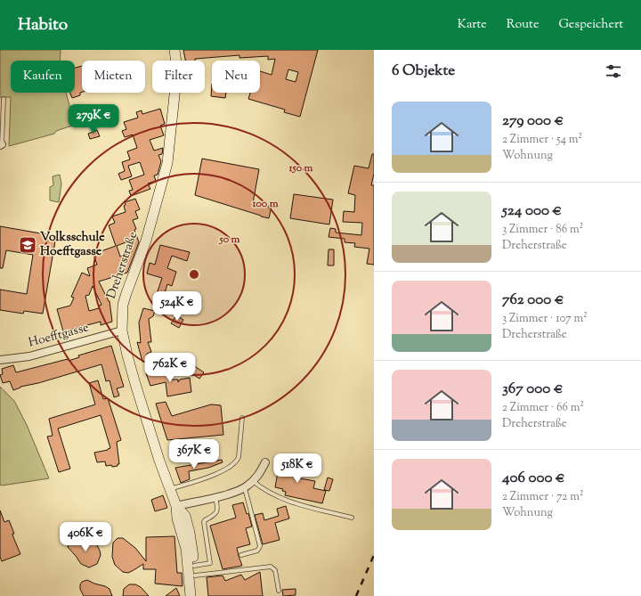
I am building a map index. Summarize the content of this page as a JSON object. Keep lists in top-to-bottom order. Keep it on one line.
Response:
{"streets":{"street":["Dreherstraße","Hoefftgasse"]},"crossings":[["Dreherstraße","Hoefftgasse"]],"places":{"school or university":["Volksschule Hoefftgasse"]},"page":{"header":"Habito","nav":["Karte","Route","Gespeichert"],"heading":"6 Objekte","chip":["Kaufen","Mieten","Filter","Neu"],"list":[{"name":"279 000 €","note":"2 Zimmer · 54 m² · Wohnung"},{"name":"524 000 €","note":"3 Zimmer · 86 m² · Dreherstraße"},{"name":"762 000 €","note":"3 Zimmer · 107 m² · Dreherstraße"},{"name":"367 000 €","note":"2 Zimmer · 66 m² · Dreherstraße"},{"name":"406 000 €","note":"2 Zimmer · 72 m² · Wohnung"}],"price":["279K €","524K €","762K €","367K €","518K €","406K €"]},"rings":["150 m","100 m","50 m"]}
